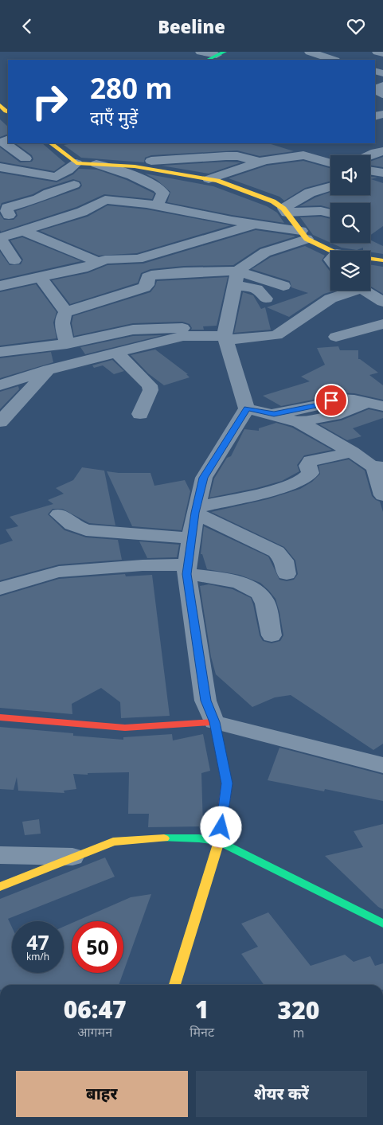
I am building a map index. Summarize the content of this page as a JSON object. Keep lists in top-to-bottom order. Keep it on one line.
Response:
{"page":{"header":"Beeline","turn":["280 m","दाएँ मुड़ें"],"speed":"47 km/h","limit":"50","eta":["06:47","आगमन","1","मिनट","320","m"],"buttons":["बाहर","शेयर करें"]}}
